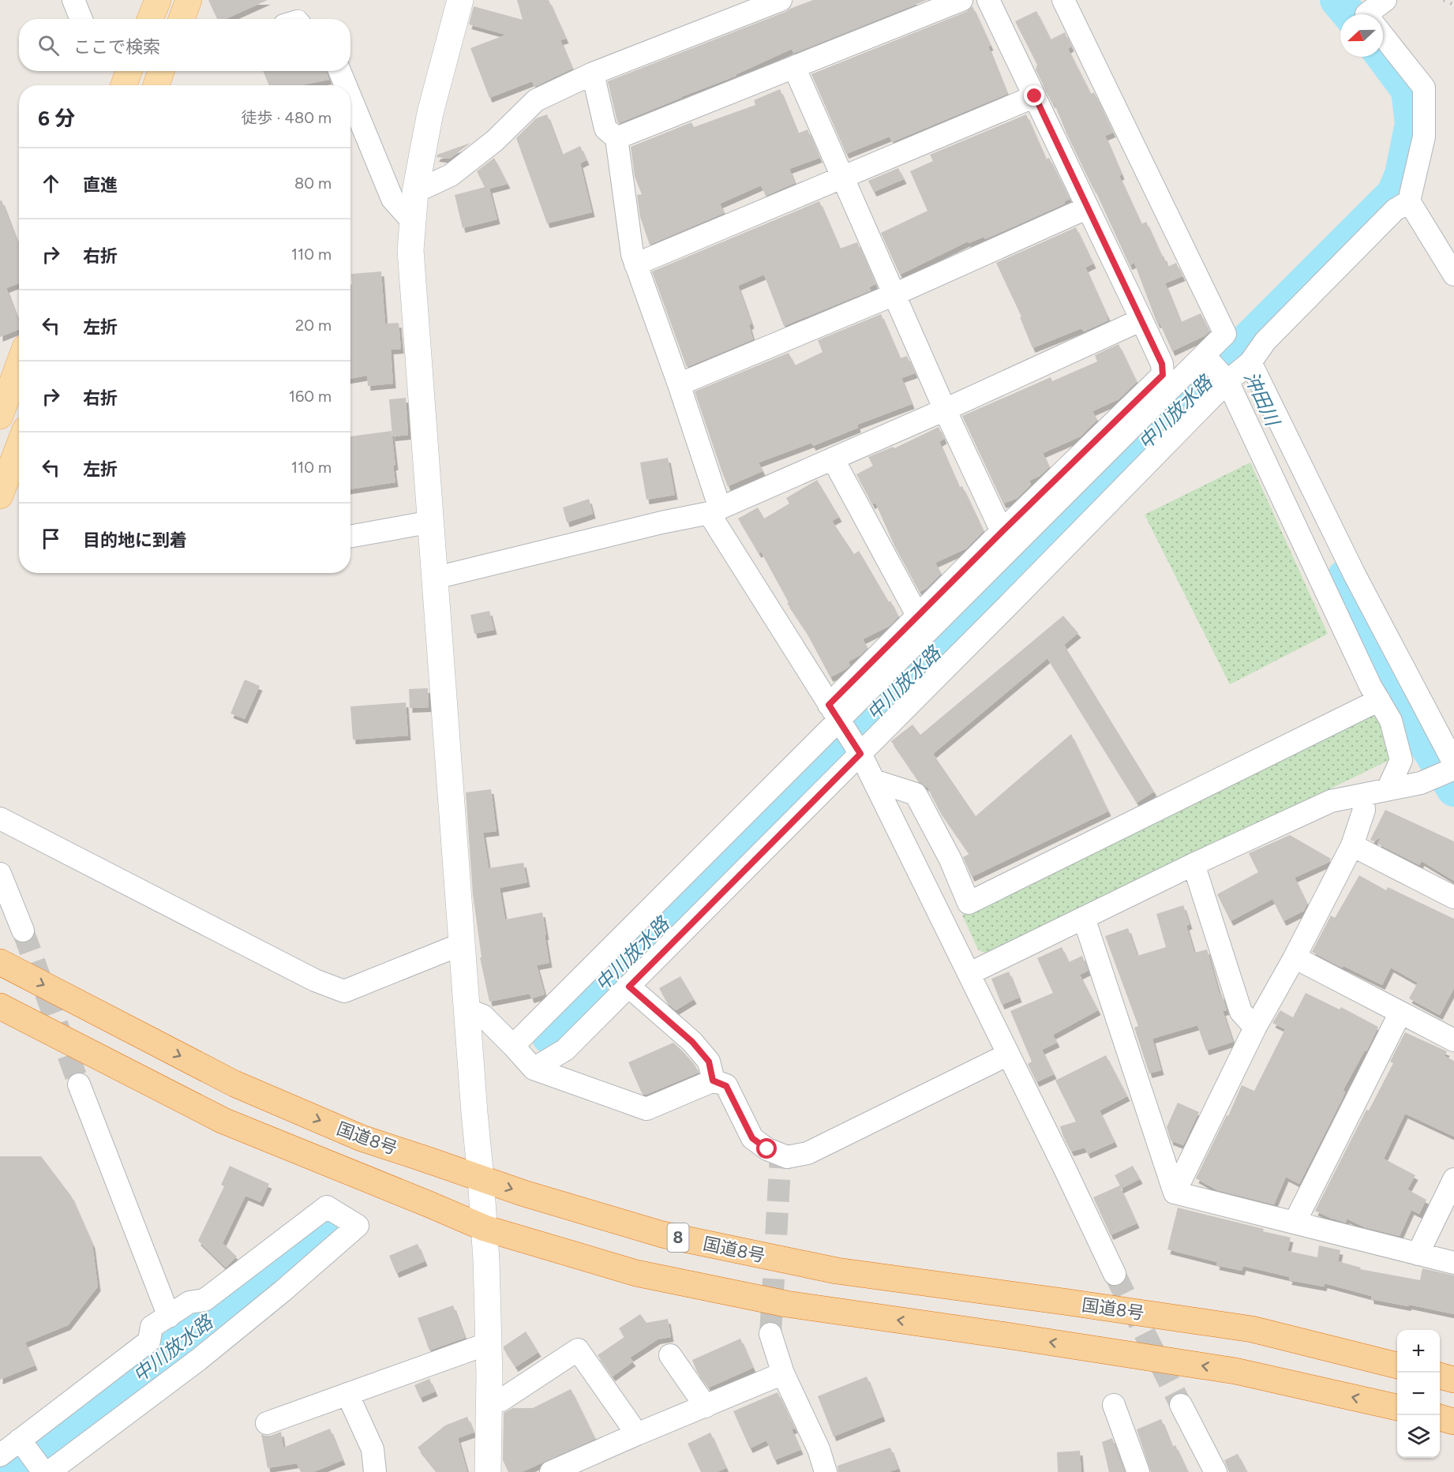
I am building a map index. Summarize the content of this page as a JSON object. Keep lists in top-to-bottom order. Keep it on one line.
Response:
{"streets":{"highway":["国道8号","8"]},"water":["沖田川","中川放水路"],"north":"left","page":{"search":"ここで検索","heading":["6 分","徒歩 · 480 m"],"list":[["直進","80 m"],["右折","110 m"],["左折","20 m"],["右折","160 m"],["左折","110 m"],"目的地に到着"],"map_buttons":["+","−"]}}
